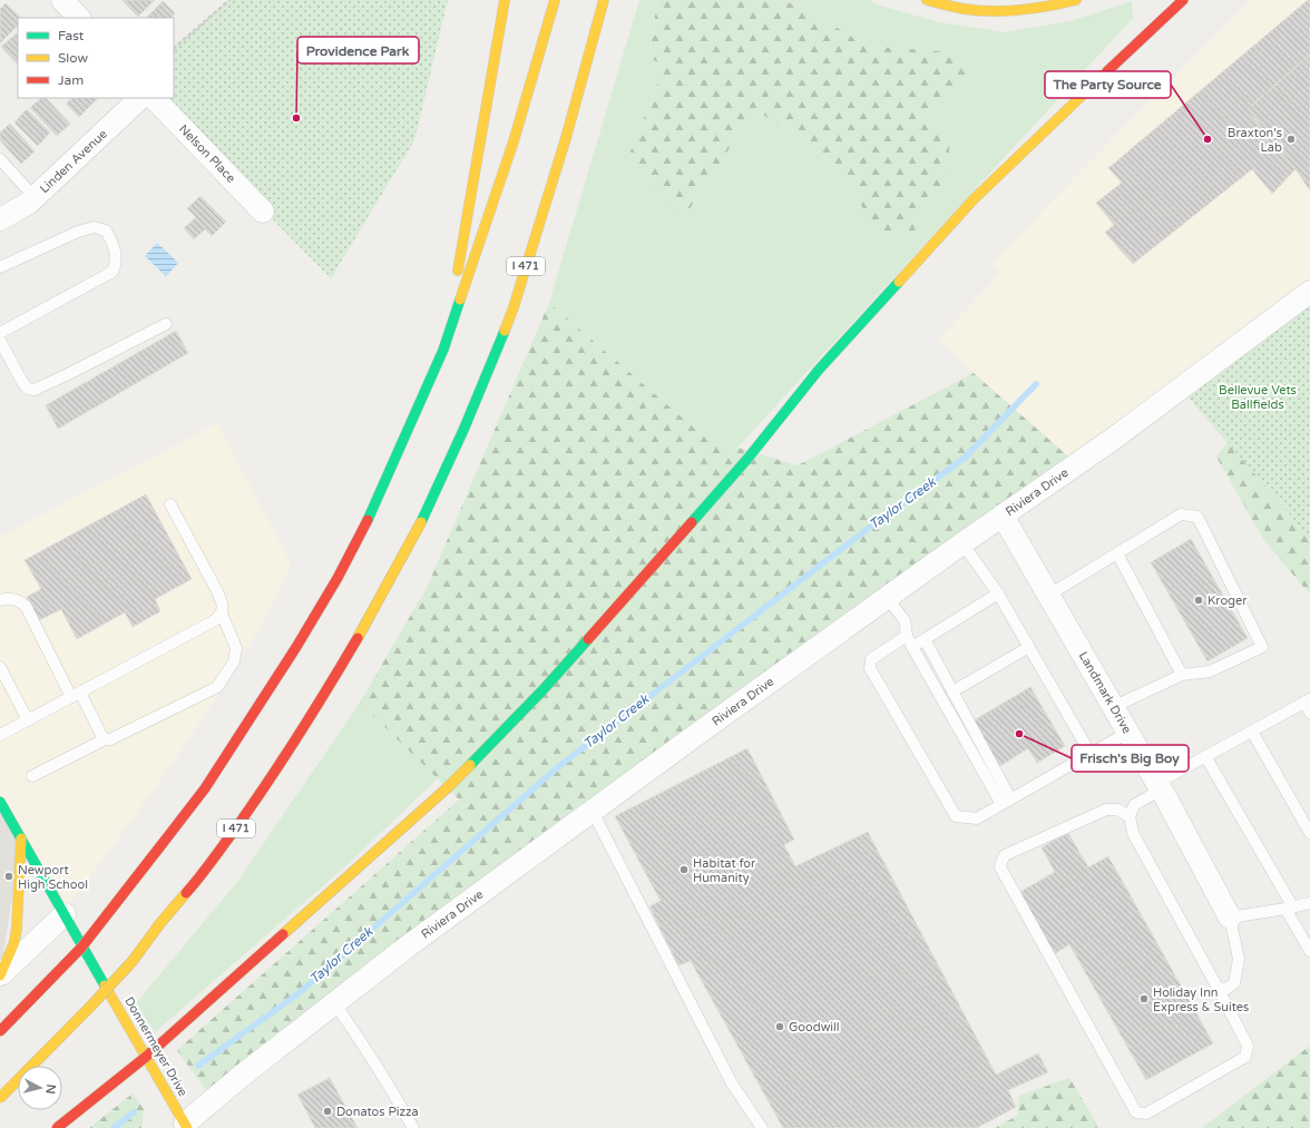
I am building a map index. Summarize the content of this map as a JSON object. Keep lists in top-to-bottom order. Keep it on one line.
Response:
{"streets":{"main road":["I 471","Donnermeyer Drive"],"street":["Nelson Place","Linden Avenue","Riviera Drive","Landmark Drive"]},"crossings":[["Riviera Drive","Landmark Drive"],["Riviera Drive","Donnermeyer Drive"]],"water":["Taylor Creek"],"parks":["Bellevue Vets Ballfields"],"places":["Providence Park","The Party Source","Braxton's Lab","Kroger","Frisch's Big Boy","Habitat for Humanity","Newport High School","Holiday Inn Express & Suites","Goodwill","Donatos Pizza"],"legend":["Fast","Slow","Jam"],"north":"right"}
